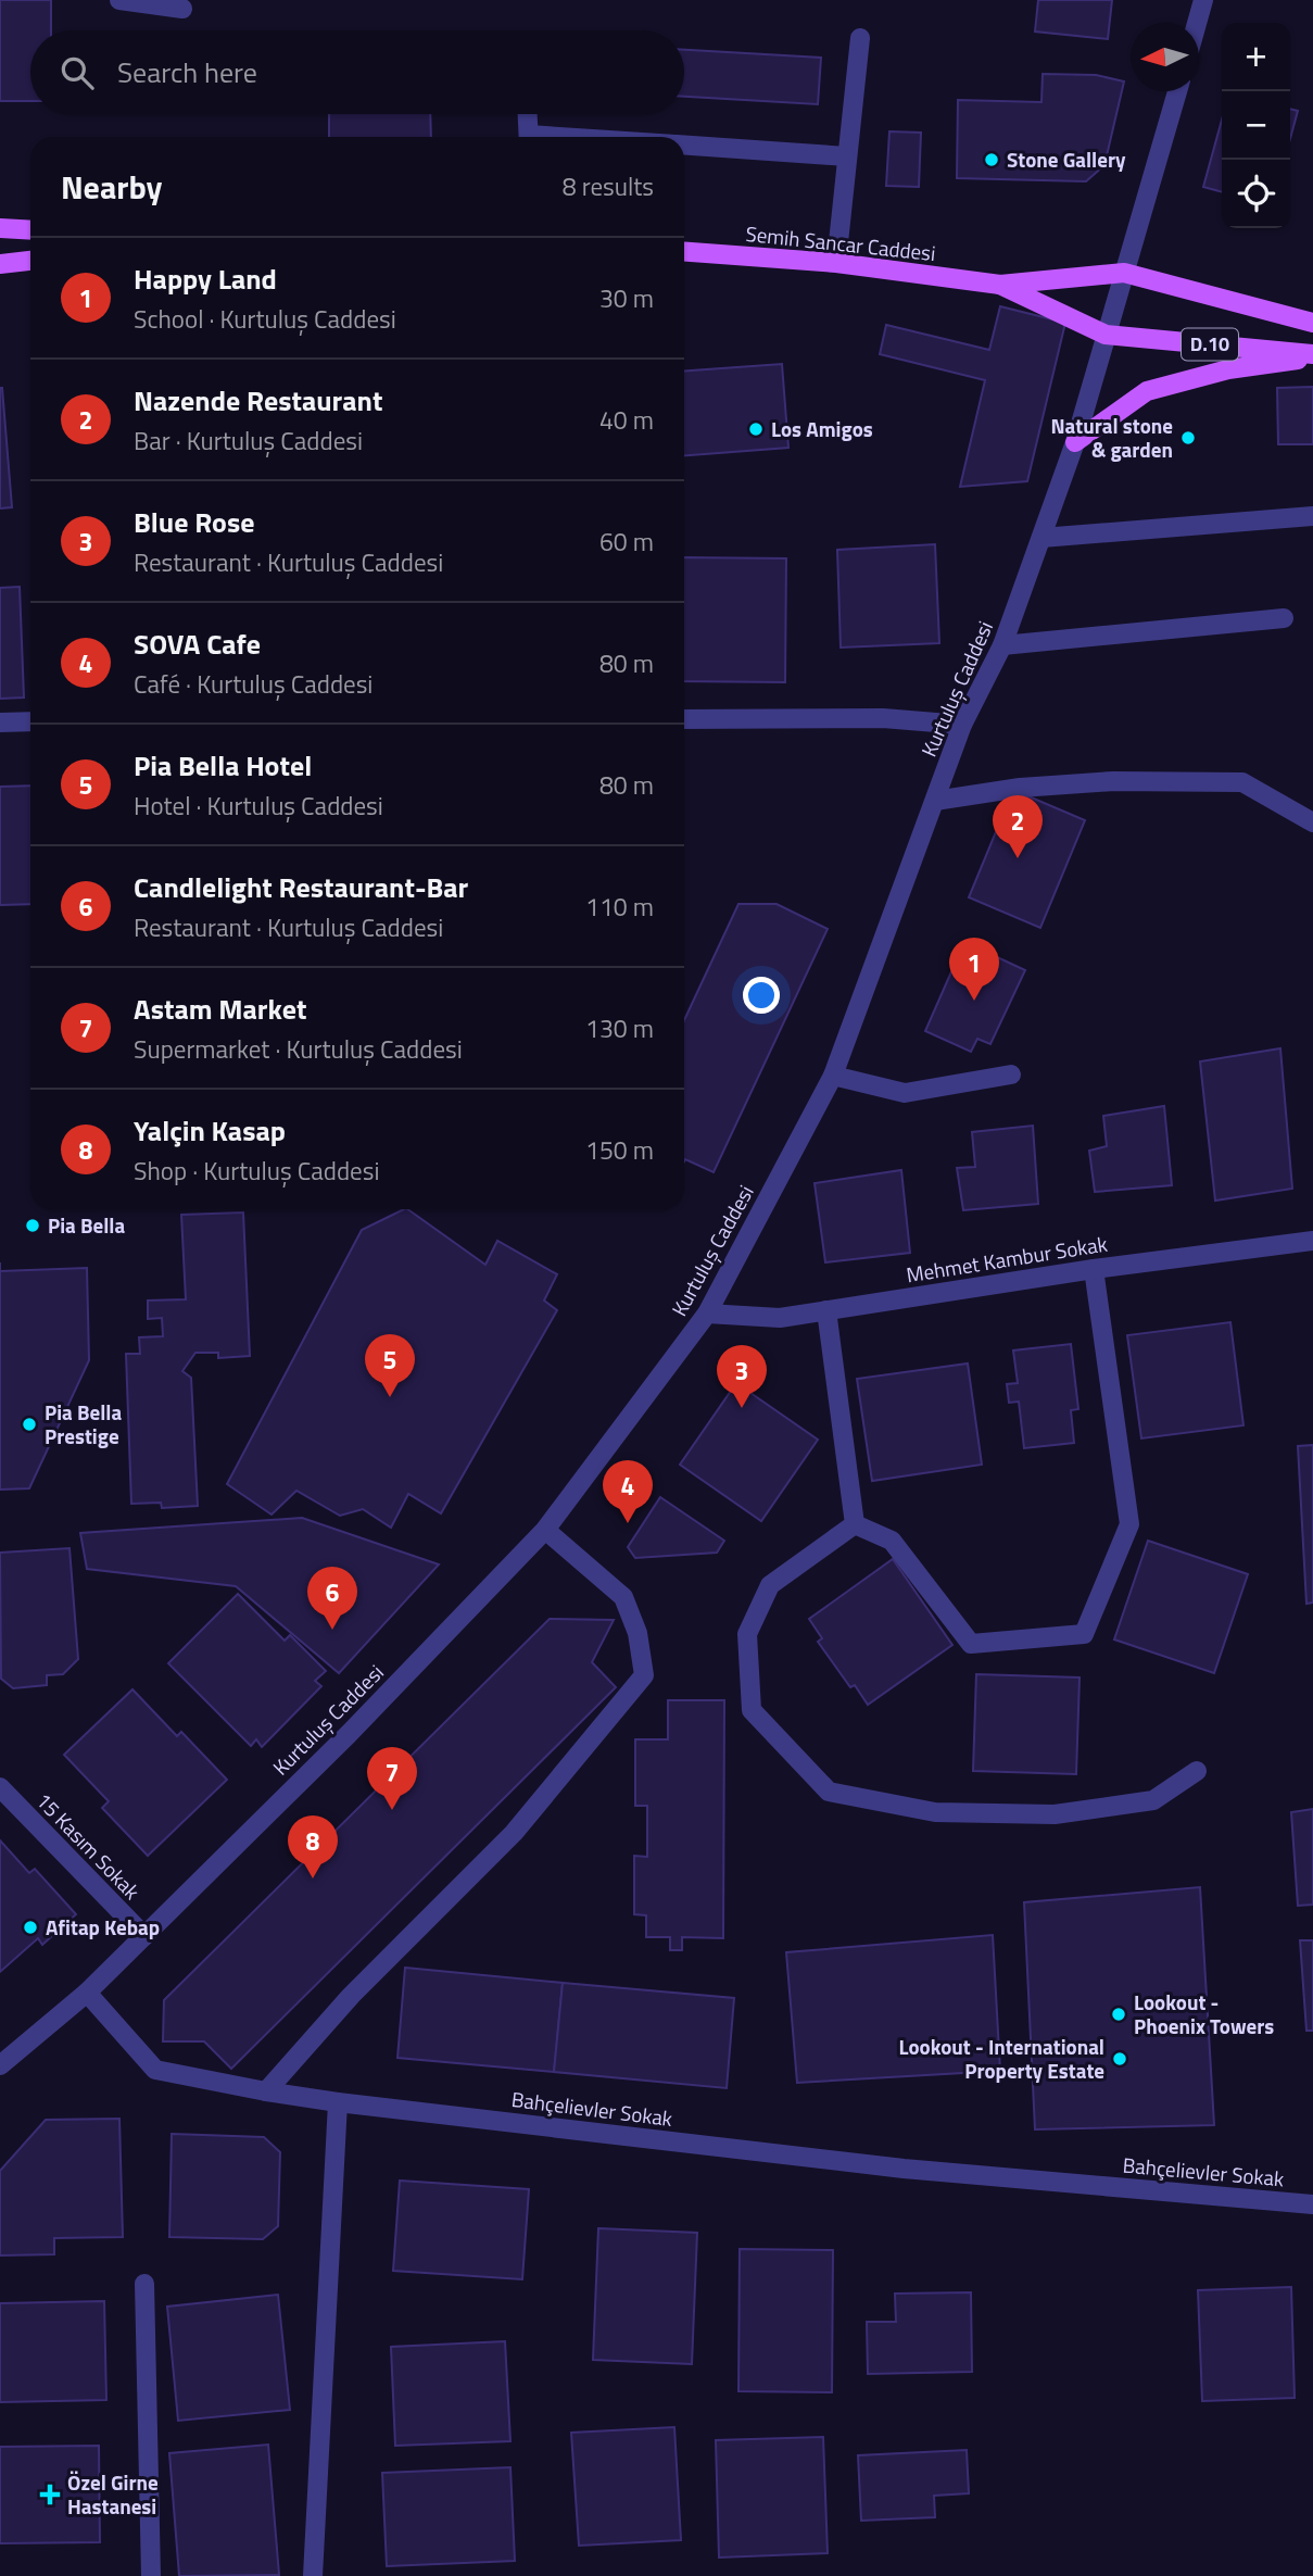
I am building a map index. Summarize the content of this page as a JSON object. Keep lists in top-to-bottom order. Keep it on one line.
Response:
{"streets":{"main road":["Semih Sancar Caddesi","D.10"],"street":["Kurtuluş Caddesi","Mehmet Kambur Sokak","15 Kasım Sokak","Bahçelievler Sokak"]},"crossings":[["Semih Sancar Caddesi","Kurtuluş Caddesi"],["Kurtuluş Caddesi","Mehmet Kambur Sokak"],["Kurtuluş Caddesi","15 Kasım Sokak"],["Kurtuluş Caddesi","Bahçelievler Sokak"]],"places":{"other":["Stone Gallery","Los Amigos","Natural stone & garden","Pia Bella","Pia Bella Prestige","Afitap Kebap","Lookout - Phoenix Towers","Lookout - International Property Estate"],"health":["Özel Girne Hastanesi"]},"north":"left","page":{"map_buttons":["+","−"],"search":"Search here","heading":["Nearby","8 results"],"list":[{"mark":"1","name":"Happy Land","note":"School · Kurtuluş Caddesi","value":"30 m"},{"mark":"2","name":"Nazende Restaurant","note":"Bar · Kurtuluş Caddesi","value":"40 m"},{"mark":"3","name":"Blue Rose","note":"Restaurant · Kurtuluş Caddesi","value":"60 m"},{"mark":"4","name":"SOVA Cafe","note":"Café · Kurtuluş Caddesi","value":"80 m"},{"mark":"5","name":"Pia Bella Hotel","note":"Hotel · Kurtuluş Caddesi","value":"80 m"},{"mark":"6","name":"Candlelight Restaurant-Bar","note":"Restaurant · Kurtuluş Caddesi","value":"110 m"},{"mark":"7","name":"Astam Market","note":"Supermarket · Kurtuluş Caddesi","value":"130 m"},{"mark":"8","name":"Yalçin Kasap","note":"Shop · Kurtuluş Caddesi","value":"150 m"}],"pins":["2","1","5","3","4","6","7","8"]}}
